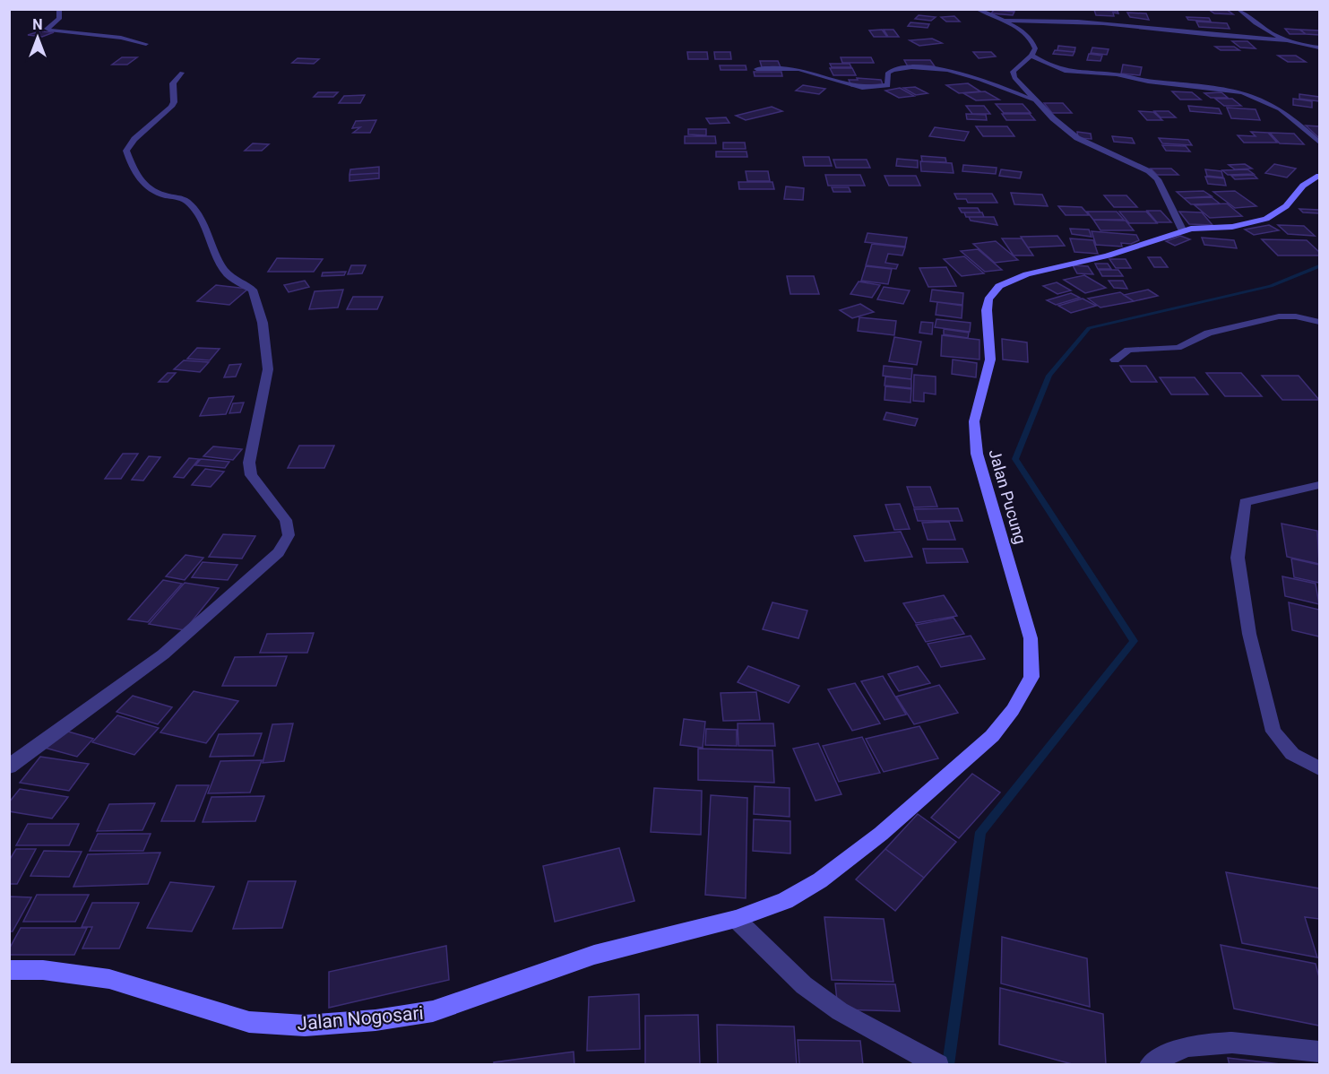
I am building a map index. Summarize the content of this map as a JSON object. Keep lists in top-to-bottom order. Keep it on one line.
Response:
{"streets":{"main road":["Jalan Pucung","Jalan Nogosari"]},"crossings":[["Jalan Pucung","Jalan Nogosari"]],"north":"top"}
